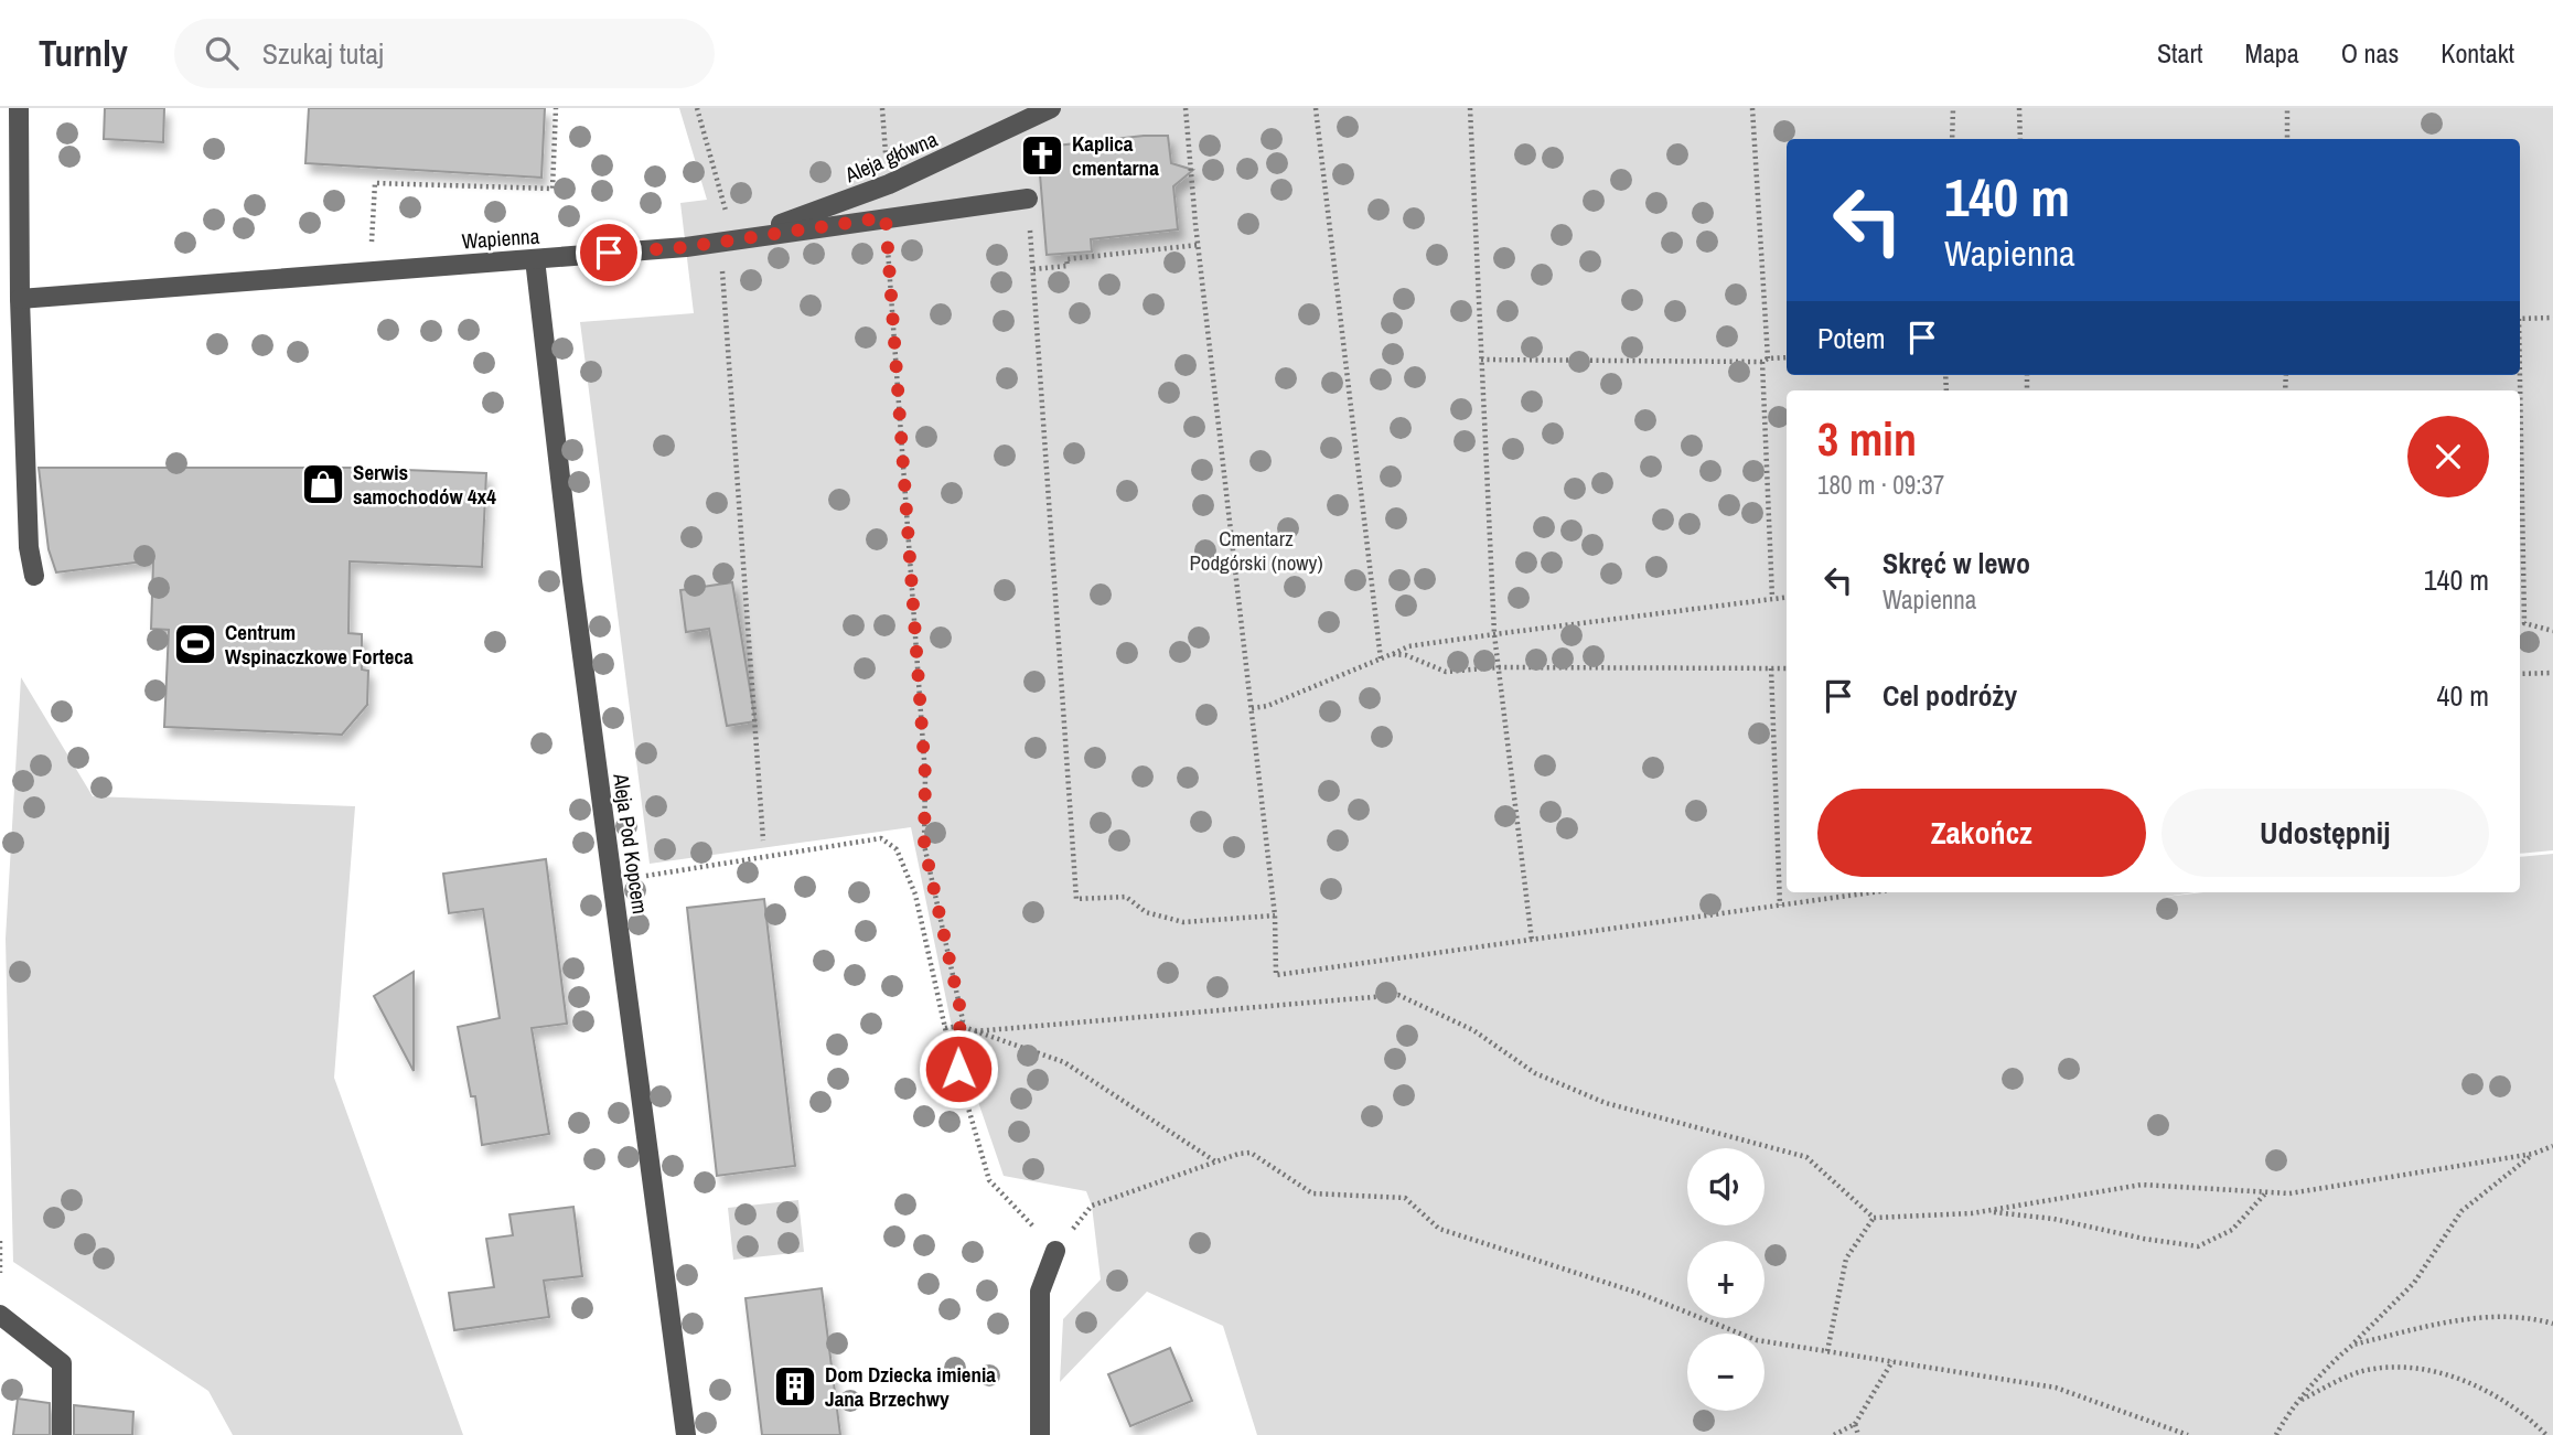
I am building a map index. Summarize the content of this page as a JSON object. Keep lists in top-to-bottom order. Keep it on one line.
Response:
{"streets":{"street":["Aleja główna","Wapienna","Aleja Pod Kopcem"]},"crossings":[["Aleja główna","Wapienna"],["Wapienna","Aleja Pod Kopcem"]],"parks":["Cmentarz Podgórski (nowy)"],"places":{"church":["Kaplica cmentarna"],"shop":["Serwis samochodów 4x4"],"sports":["Centrum Wspinaczkowe Forteca"],"building":["Dom Dziecka imienia Jana Brzechwy"]},"page":{"header":"Turnly","search":"Szukaj tutaj","nav":["Start","Mapa","O nas","Kontakt"],"turn":["140 m","Wapienna"],"then":"Potem","heading":["3 min","180 m · 09:37"],"list":[{"name":"Skręć w lewo","note":"Wapienna","value":"140 m"},{"name":"Cel podróży","value":"40 m"}],"buttons":["Zakończ","Udostępnij"],"map_buttons":["+","−"]}}
